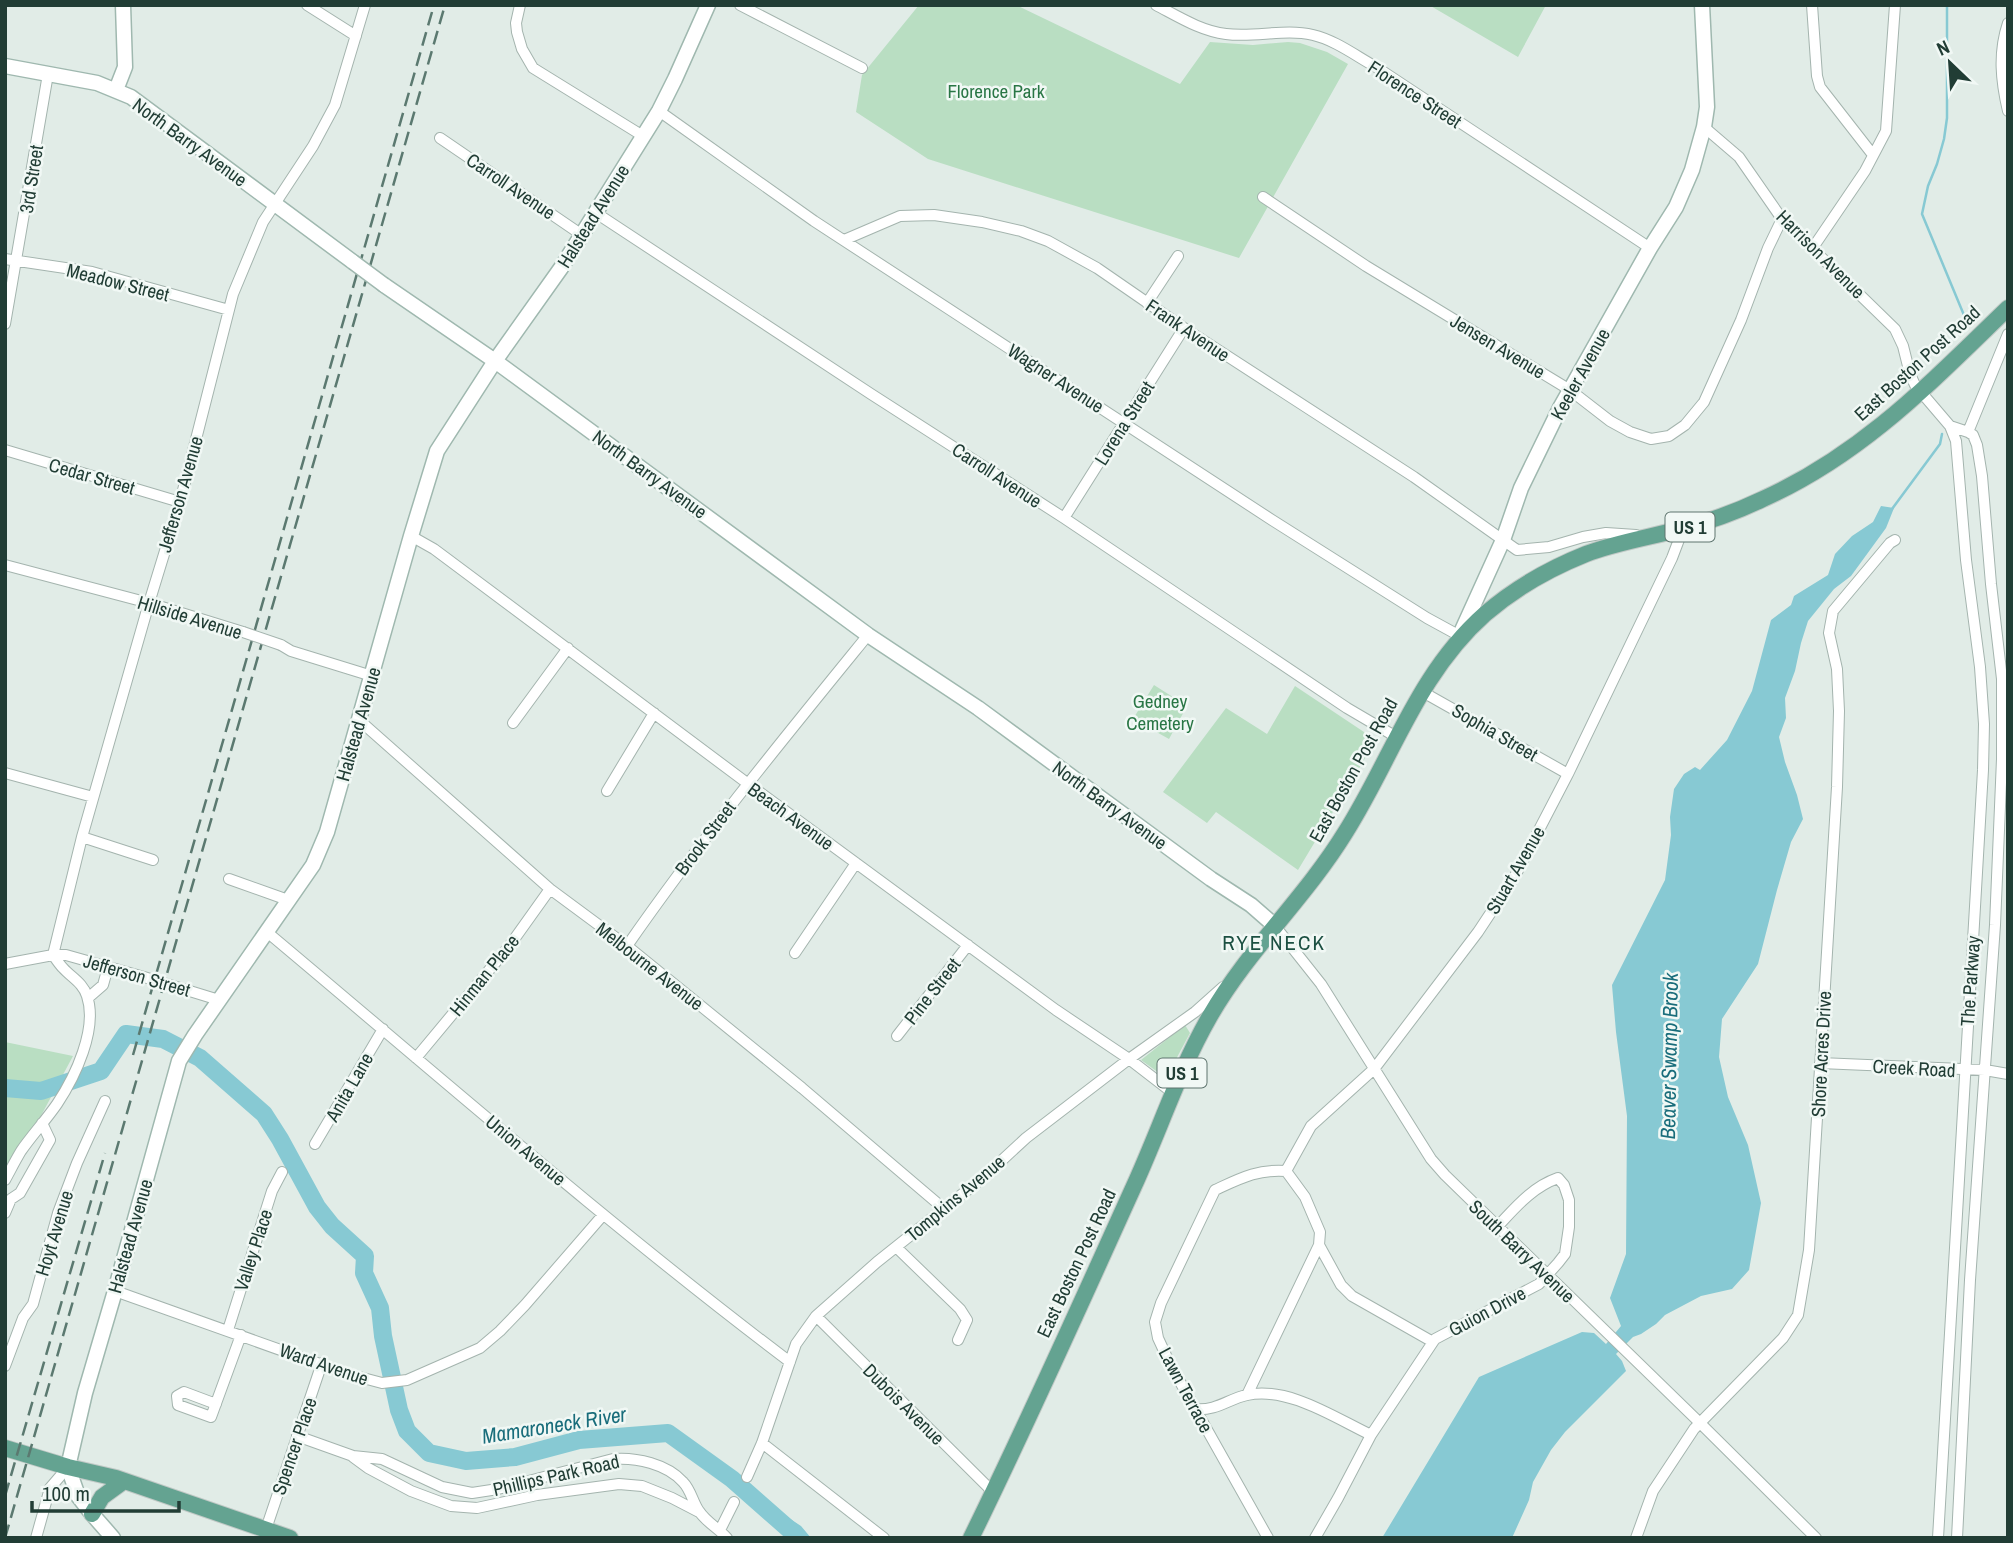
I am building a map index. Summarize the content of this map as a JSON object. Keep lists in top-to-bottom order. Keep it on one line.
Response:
{"streets":{"main road":["East Boston Post Road","US 1"],"street":["Florence Street","North Barry Avenue","3rd Street","Carroll Avenue","Halstead Avenue","Harrison Avenue","Meadow Street","Frank Avenue","Jensen Avenue","Keeler Avenue","Wagner Avenue","Lorena Street","Cedar Street","Jefferson Avenue","Hillside Avenue","Sophia Street","Beach Avenue","Brook Street","Stuart Avenue","Melbourne Avenue","Jefferson Street","Hinman Place","The Parkway","Pine Street","Shore Acres Drive","Creek Road","Anita Lane","Union Avenue","Tompkins Avenue","Hoyt Avenue","Valley Place","South Barry Avenue","Guion Drive","Ward Avenue","Lawn Terrace","Dubois Avenue","Spencer Place","Phillips Park Road"]},"crossings":[["Florence Street","Keeler Avenue"],["North Barry Avenue","3rd Street"],["North Barry Avenue","Halstead Avenue"],["North Barry Avenue","East Boston Post Road"],["North Barry Avenue","Jefferson Avenue"],["North Barry Avenue","Brook Street"],["North Barry Avenue","South Barry Avenue"],["3rd Street","Meadow Street"],["Carroll Avenue","Halstead Avenue"],["Carroll Avenue","East Boston Post Road"],["Carroll Avenue","Lorena Street"],["Halstead Avenue","Wagner Avenue"],["Halstead Avenue","Hillside Avenue"],["Halstead Avenue","Beach Avenue"],["Halstead Avenue","Melbourne Avenue"],["Halstead Avenue","Jefferson Street"],["Halstead Avenue","Union Avenue"],["Halstead Avenue","Ward Avenue"],["Harrison Avenue","Jensen Avenue"],["Harrison Avenue","East Boston Post Road"],["Harrison Avenue","Keeler Avenue"],["Harrison Avenue","The Parkway"],["Meadow Street","Jefferson Avenue"],["Frank Avenue","Keeler Avenue"],["Frank Avenue","Wagner Avenue"],["Frank Avenue","Lorena Street"],["Jensen Avenue","Keeler Avenue"],["East Boston Post Road","Keeler Avenue"],["East Boston Post Road","Wagner Avenue"],["East Boston Post Road","Sophia Street"],["East Boston Post Road","Beach Avenue"],["East Boston Post Road","Stuart Avenue"],["East Boston Post Road","The Parkway"],["East Boston Post Road","Tompkins Avenue"],["East Boston Post Road","South Barry Avenue"],["East Boston Post Road","Dubois Avenue"],["Keeler Avenue","Wagner Avenue"],["Wagner Avenue","Lorena Street"],["Cedar Street","Jefferson Avenue"],["Jefferson Avenue","Hillside Avenue"],["Jefferson Avenue","Jefferson Street"],["Sophia Street","Stuart Avenue"],["Beach Avenue","Brook Street"],["Beach Avenue","Pine Street"],["Beach Avenue","Tompkins Avenue"],["Brook Street","Melbourne Avenue"],["Stuart Avenue","South Barry Avenue"],["Stuart Avenue","Guion Drive"],["Stuart Avenue","Lawn Terrace"],["Melbourne Avenue","Hinman Place"],["Melbourne Avenue","Tompkins Avenue"],["Hinman Place","Union Avenue"],["The Parkway","Creek Road"],["Shore Acres Drive","Creek Road"],["Shore Acres Drive","South Barry Avenue"],["Anita Lane","Union Avenue"],["Union Avenue","Tompkins Avenue"],["Union Avenue","Ward Avenue"],["Tompkins Avenue","Dubois Avenue"],["Valley Place","Ward Avenue"],["South Barry Avenue","Guion Drive"],["Guion Drive","Lawn Terrace"],["Ward Avenue","Spencer Place"],["Spencer Place","Phillips Park Road"]],"districts":["RYE NECK"],"water":["Beaver Swamp Brook","Mamaroneck River"],"parks":["Florence Park","Gedney Cemetery"],"scale_bar":"100 m","north":"top left"}
